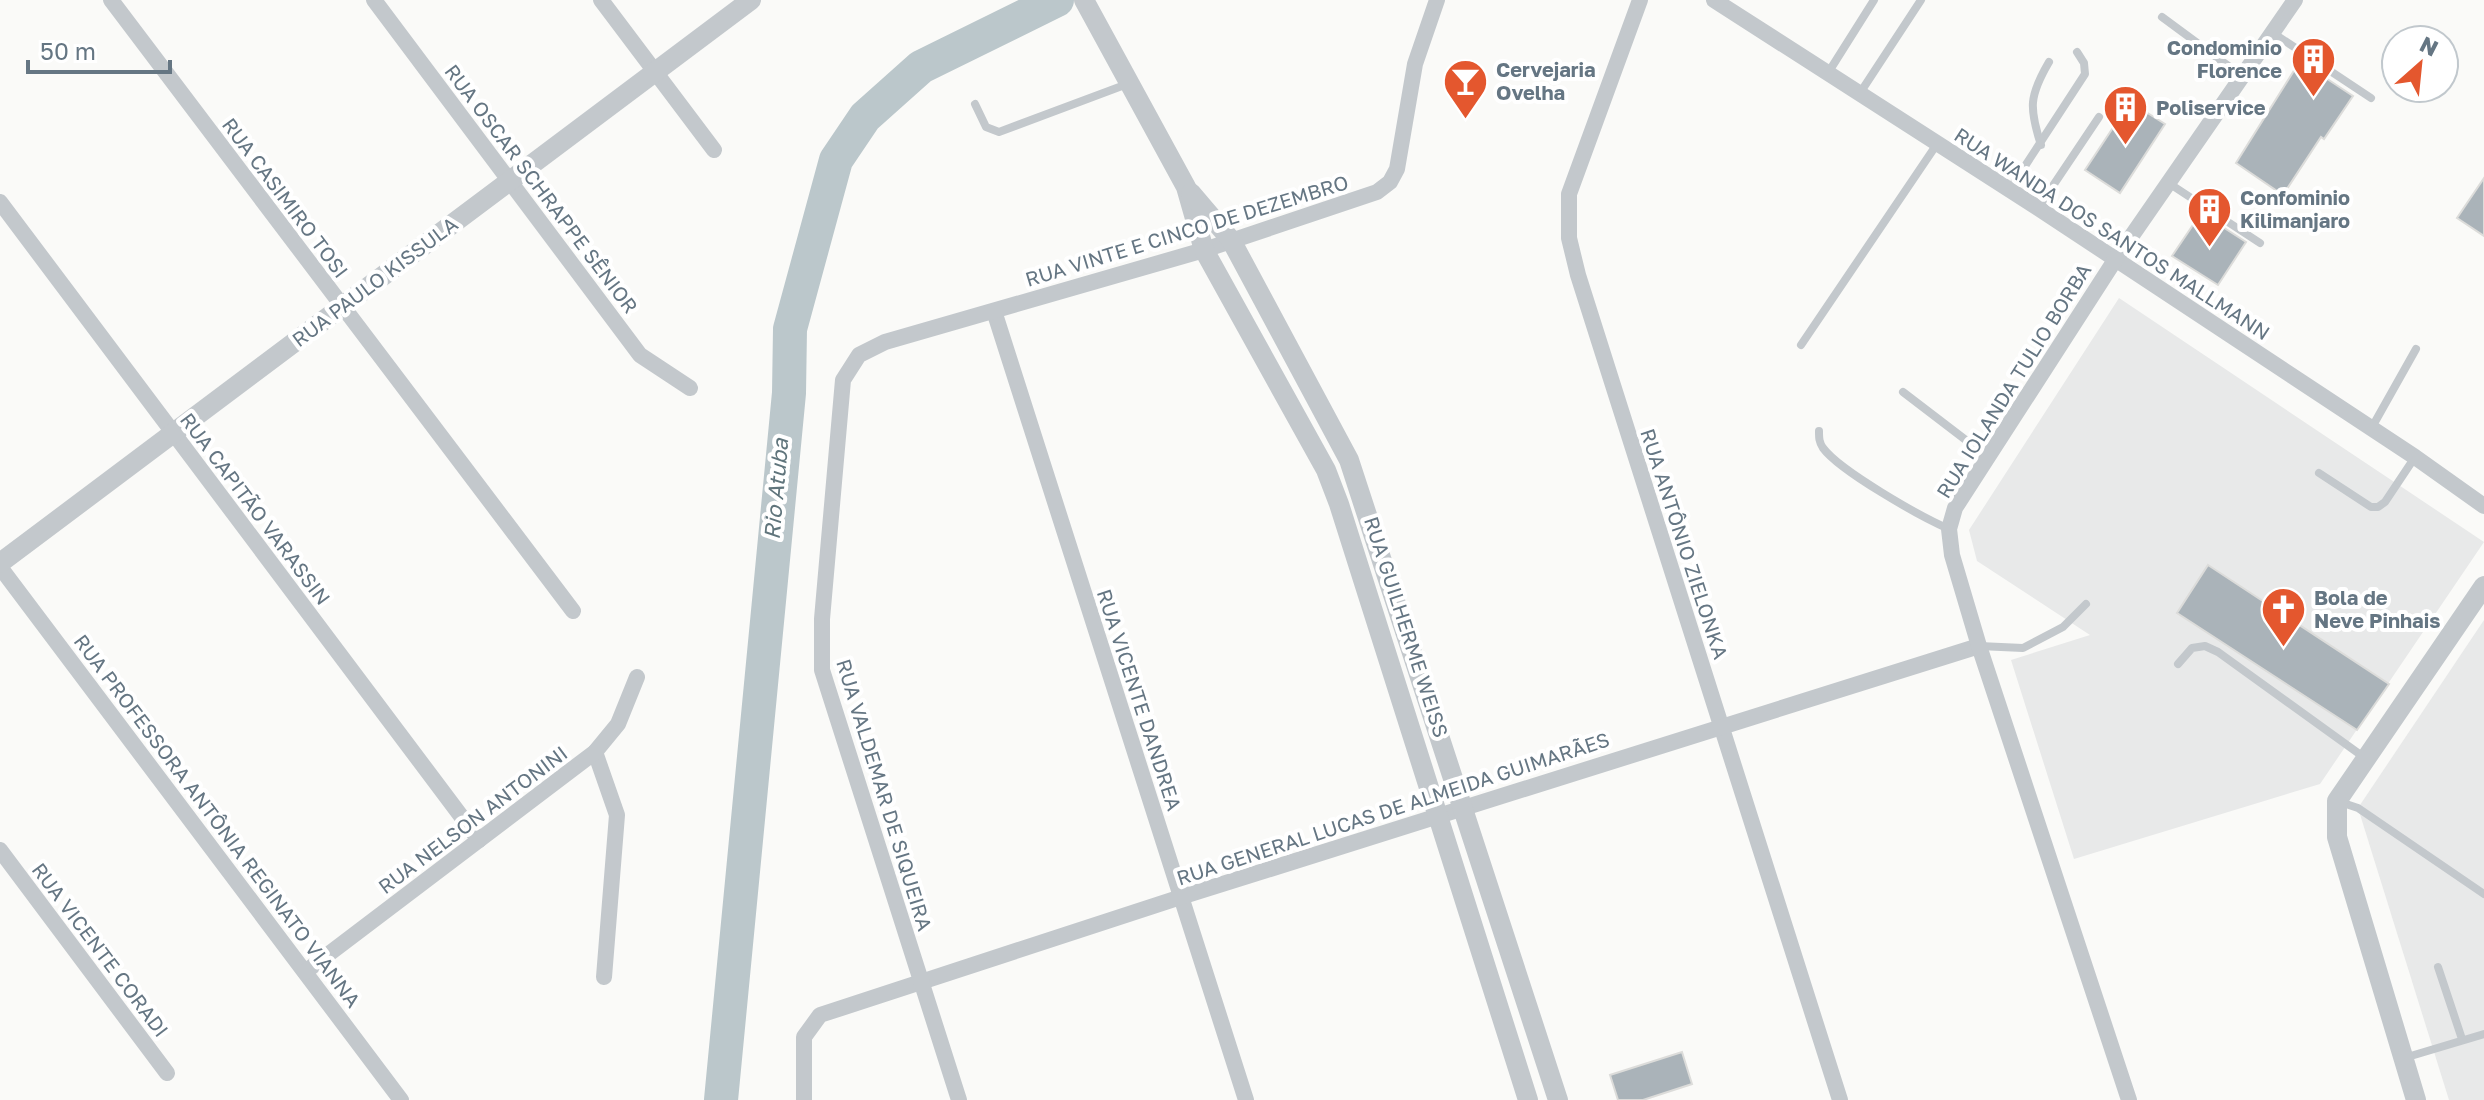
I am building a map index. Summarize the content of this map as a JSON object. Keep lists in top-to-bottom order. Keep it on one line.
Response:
{"streets":{"street":["RUA OSCAR SCHRAPPE SÊNIOR","RUA CASIMIRO TOSI","RUA VINTE E CINCO DE DEZEMBRO","RUA WANDA DOS SANTOS MALLMANN","RUA PAULO KISSULA","RUA IOLANDA TULIO BORBA","RUA CAPITÃO VARASSIN","RUA ANTÔNIO ZIELONKA","RUA GUILHERME WEISS","RUA VICENTE DANDREA","RUA VALDEMAR DE SIQUEIRA","RUA GENERAL LUCAS DE ALMEIDA GUIMARÃES","RUA NELSON ANTONINI","RUA PROFESSORA ANTÔNIA REGINATO VIANNA","RUA VICENTE CORADI"]},"crossings":[["RUA OSCAR SCHRAPPE SÊNIOR","RUA PAULO KISSULA"],["RUA CASIMIRO TOSI","RUA PAULO KISSULA"],["RUA VINTE E CINCO DE DEZEMBRO","RUA GUILHERME WEISS"],["RUA VINTE E CINCO DE DEZEMBRO","RUA VICENTE DANDREA"],["RUA VINTE E CINCO DE DEZEMBRO","RUA VALDEMAR DE SIQUEIRA"],["RUA WANDA DOS SANTOS MALLMANN","RUA IOLANDA TULIO BORBA"],["RUA PAULO KISSULA","RUA CAPITÃO VARASSIN"],["RUA PAULO KISSULA","RUA PROFESSORA ANTÔNIA REGINATO VIANNA"],["RUA IOLANDA TULIO BORBA","RUA GENERAL LUCAS DE ALMEIDA GUIMARÃES"],["RUA CAPITÃO VARASSIN","RUA NELSON ANTONINI"],["RUA ANTÔNIO ZIELONKA","RUA GENERAL LUCAS DE ALMEIDA GUIMARÃES"],["RUA GUILHERME WEISS","RUA GENERAL LUCAS DE ALMEIDA GUIMARÃES"],["RUA VICENTE DANDREA","RUA GENERAL LUCAS DE ALMEIDA GUIMARÃES"],["RUA VALDEMAR DE SIQUEIRA","RUA GENERAL LUCAS DE ALMEIDA GUIMARÃES"],["RUA NELSON ANTONINI","RUA PROFESSORA ANTÔNIA REGINATO VIANNA"]],"water":["Rio Atuba"],"places":{"building":["Condominio Florence","Poliservice","Confominio Kilimanjaro"],"bar":["Cervejaria Ovelha"],"church":["Bola de Neve Pinhais"]},"scale_bar":"50 m","north":"top right"}
